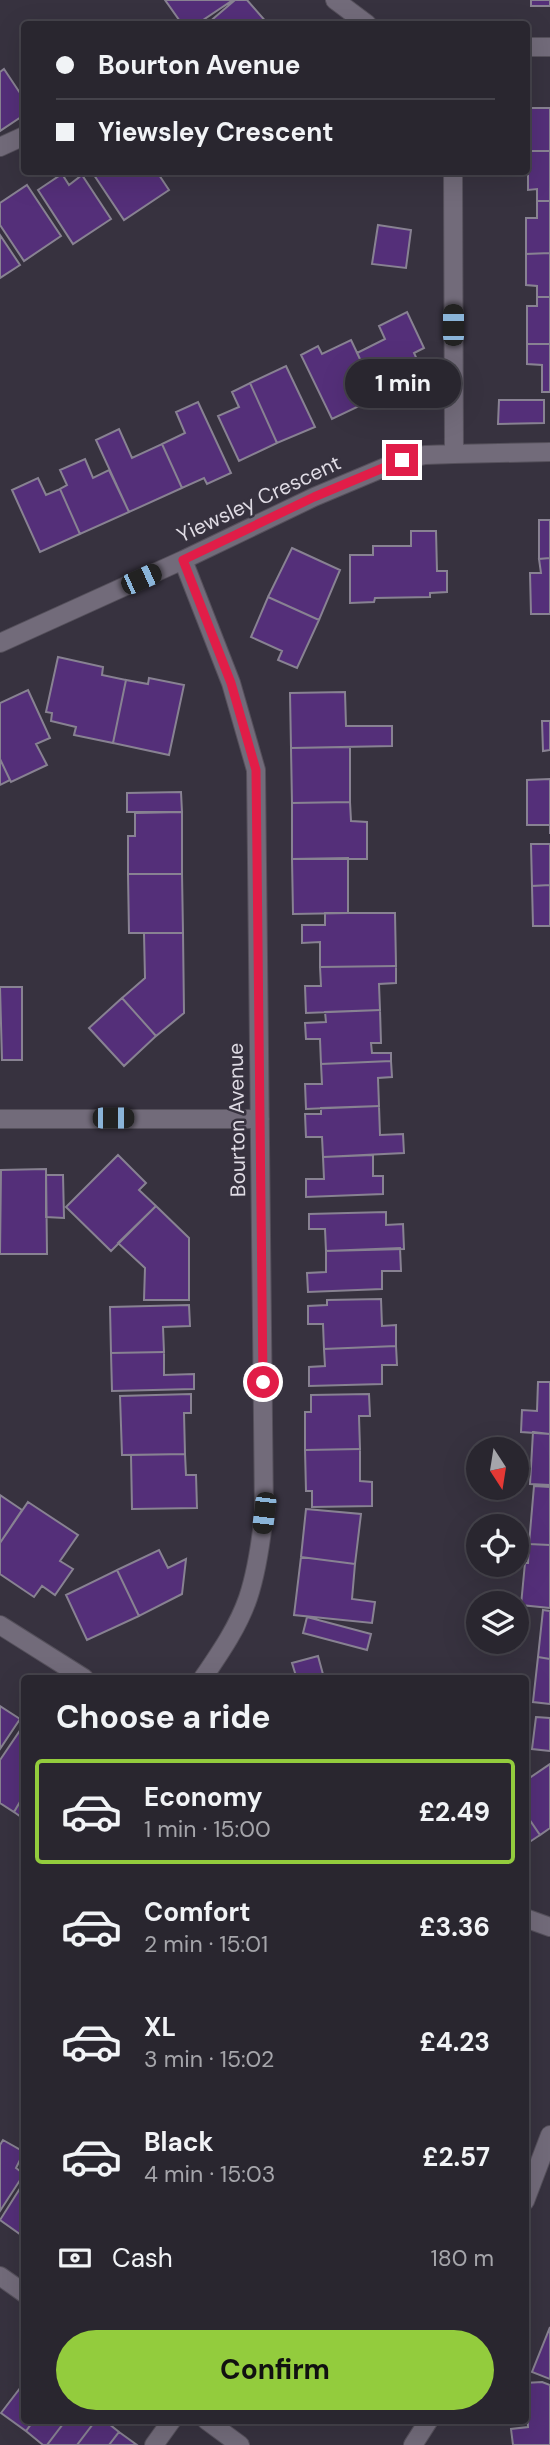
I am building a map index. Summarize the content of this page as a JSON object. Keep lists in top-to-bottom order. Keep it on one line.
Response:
{"streets":{"street":["Yiewsley Crescent","Bourton Avenue"]},"crossings":[["Yiewsley Crescent","Bourton Avenue"]],"north":"bottom","page":{"banner":["Bourton Avenue","Yiewsley Crescent"],"bubble":"1 min","heading":"Choose a ride","list":[{"name":"Economy","note":"1 min · 15:00","value":"£2.49"},{"name":"Comfort","note":"2 min · 15:01","value":"£3.36"},{"name":"XL","note":"3 min · 15:02","value":"£4.23"},{"name":"Black","note":"4 min · 15:03","value":"£2.57"}],"pay":["Cash","180 m"],"buttons":"Confirm"}}
